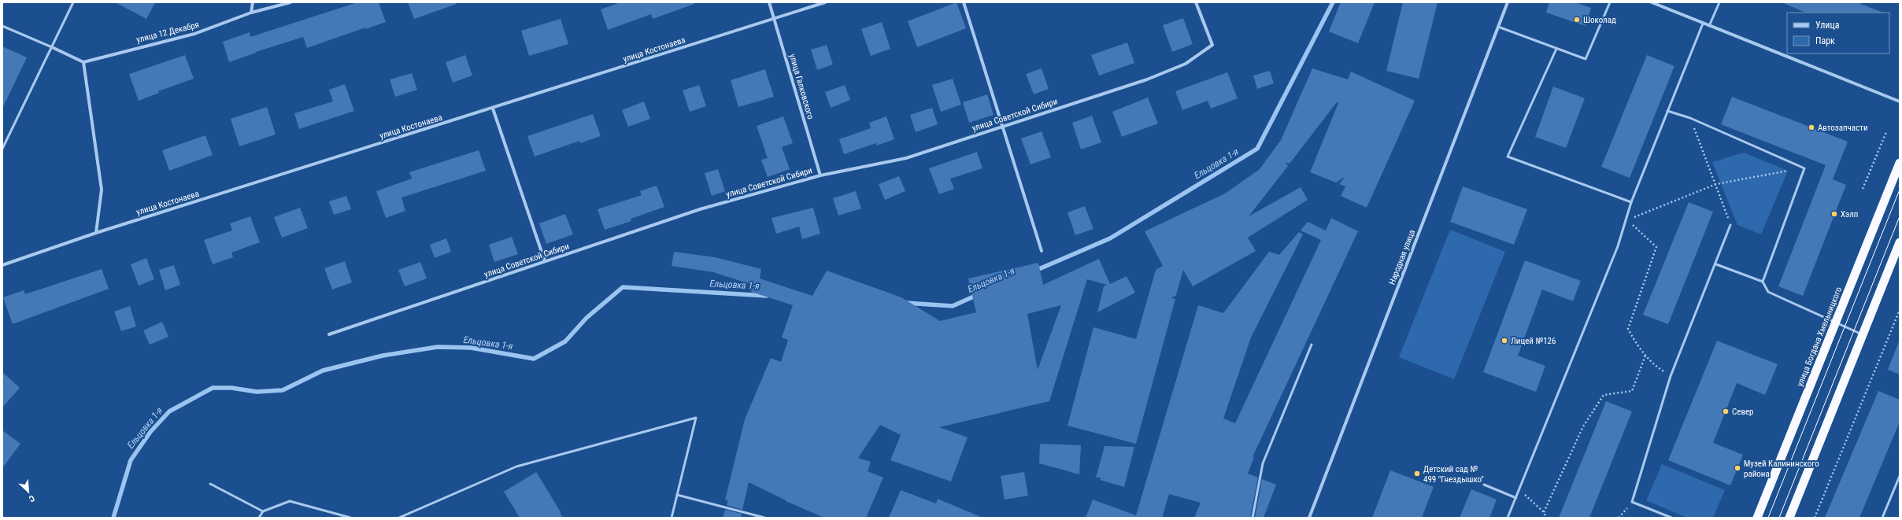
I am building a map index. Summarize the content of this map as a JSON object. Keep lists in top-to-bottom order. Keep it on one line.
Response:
{"streets":{"highway":["улица Богдана Хмельницкого"],"street":["улица 12 Декабря","улица Костонаева","улица Галковского","улица Советской Сибири","Народная улица"]},"crossings":[["улица Костонаева","улица Галковского"],["улица Галковского","улица Советской Сибири"]],"water":["Ельцовка 1-я"],"places":["Шоколад","Автозапчасти","Хэлп","Лицей №126","Север","Музей Калининского района","Детский сад № 499 \"Гнездышко\""],"legend":["Улица","Парк"],"north":"bottom right"}
